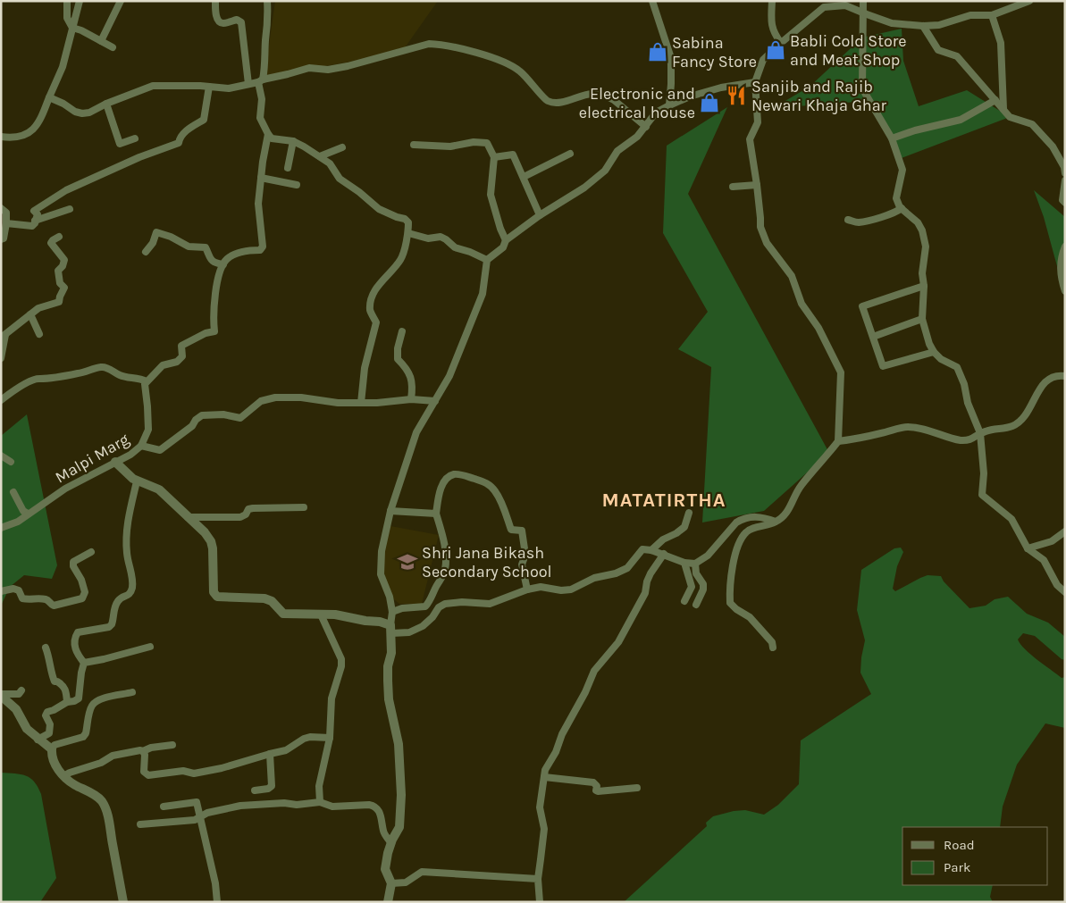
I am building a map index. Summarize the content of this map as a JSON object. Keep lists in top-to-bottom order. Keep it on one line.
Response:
{"streets":{"street":["Malpi Marg"]},"districts":["MATATIRTHA"],"places":{"shop":["Babli Cold Store and Meat Shop","Sabina Fancy Store","Electronic and electrical house"],"restaurant":["Sanjib and Rajib Newari Khaja Ghar"],"school or university":["Shri Jana Bikash Secondary School"]},"legend":["Road","Park"]}
